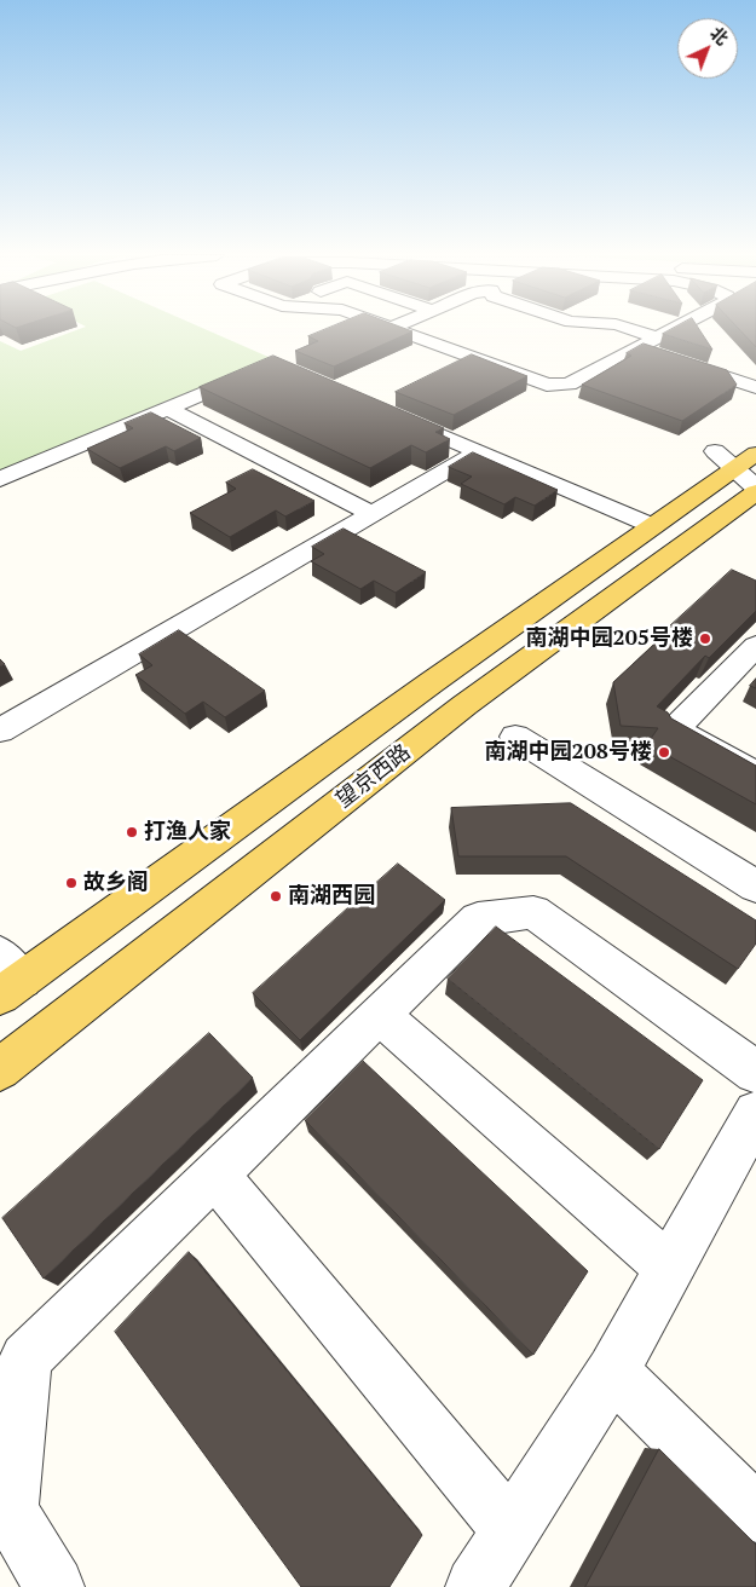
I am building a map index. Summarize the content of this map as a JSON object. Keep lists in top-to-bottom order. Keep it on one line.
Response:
{"streets":{"main road":["望京西路"]},"places":["南湖中园205号楼","南湖中园208号楼","打渔人家","故乡阁","南湖西园"],"north":"top right"}
